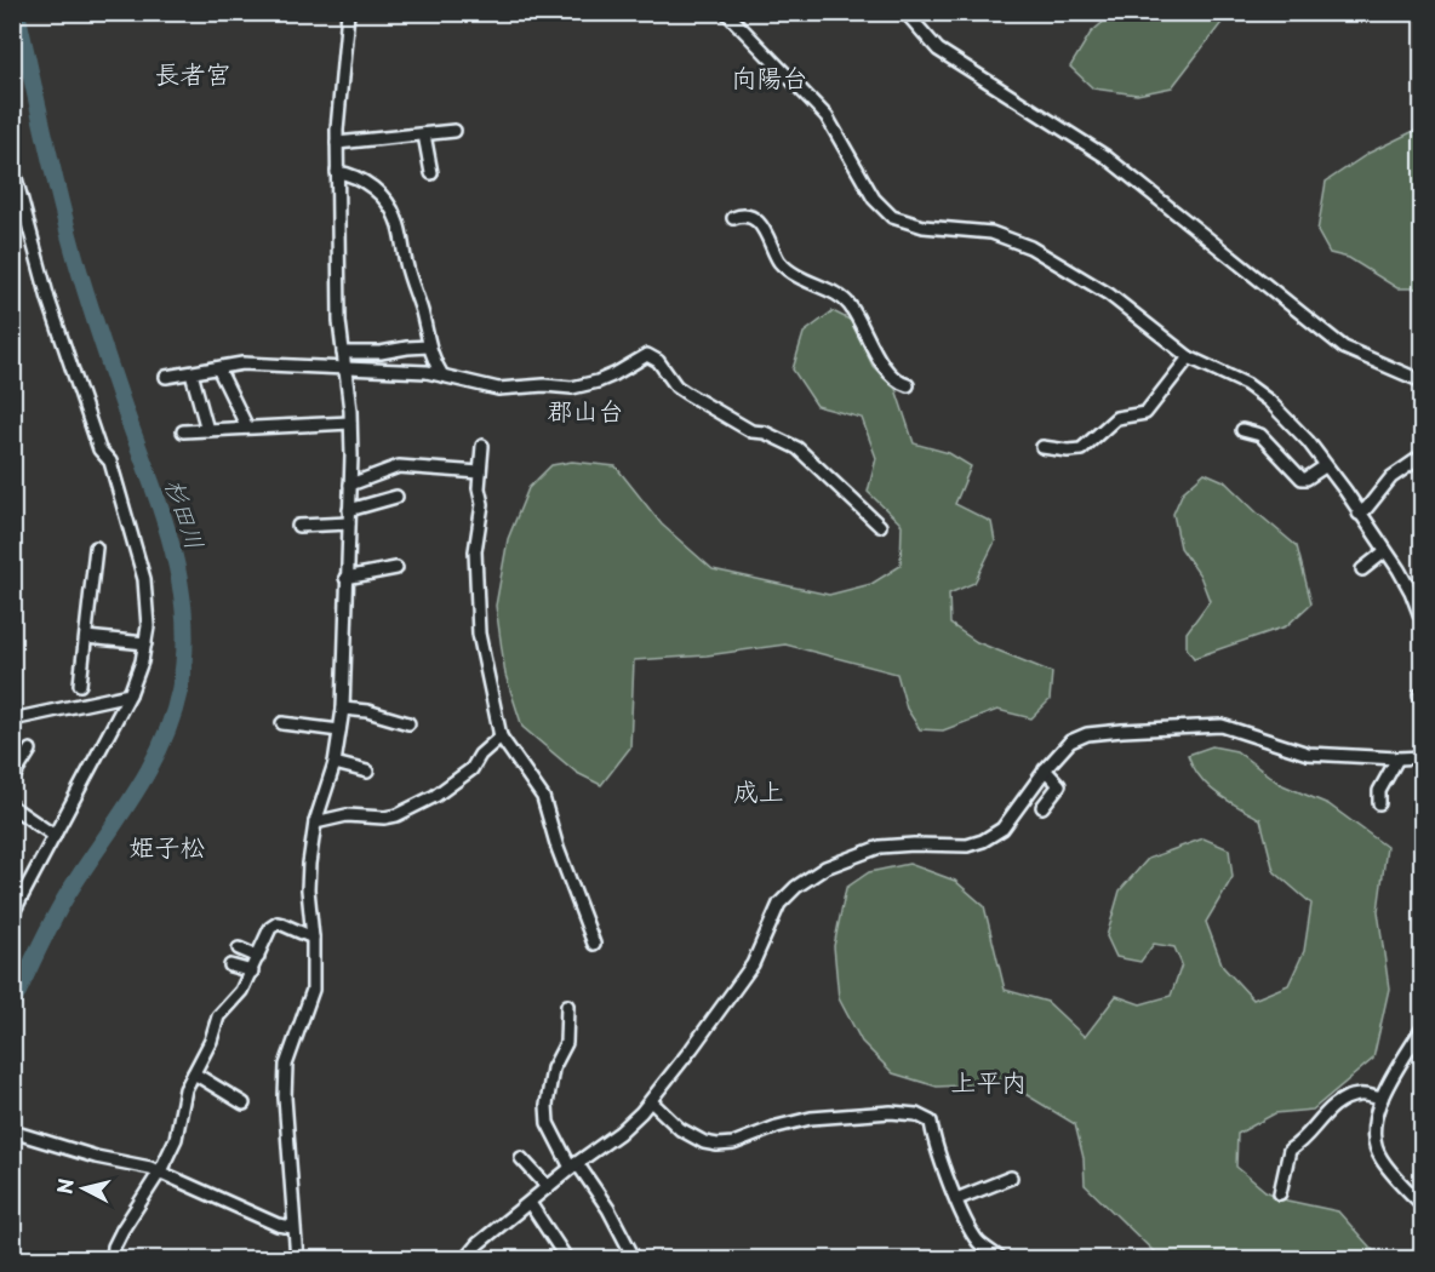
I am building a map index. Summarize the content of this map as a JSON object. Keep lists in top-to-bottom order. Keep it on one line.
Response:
{"districts":["長者宮","向陽台","郡山台","成上","姫子松","上平内"],"water":["杉田川"],"north":"left"}
